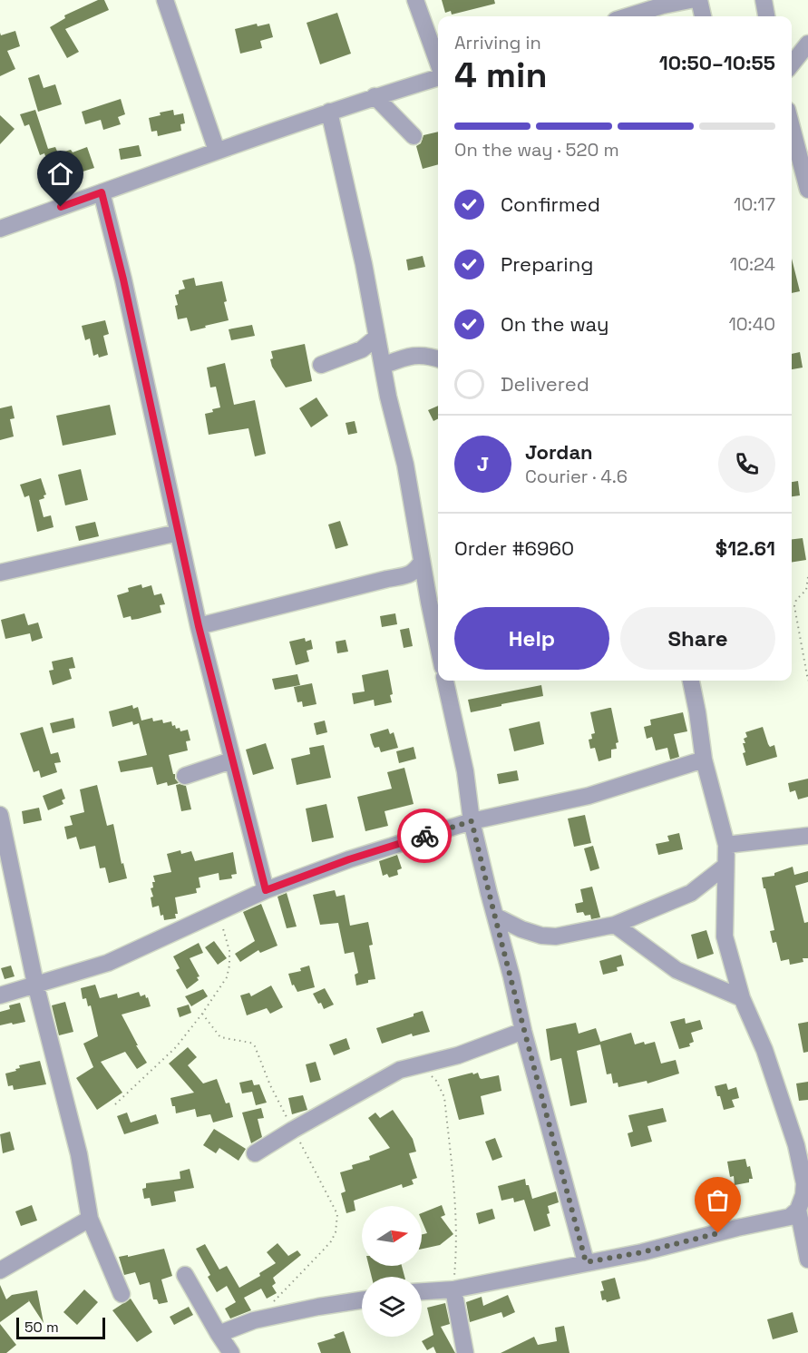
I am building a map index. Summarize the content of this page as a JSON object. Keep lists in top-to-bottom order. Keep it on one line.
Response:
{"scale_bar":"50 m","north":"right","page":{"heading":["4 min","Arriving in","10:50–10:55"],"panel":["Jordan","Courier · 4.6","Order #6960","$12.61"],"bar":"On the way · 520 m","list":[["Confirmed","10:17"],["Preparing","10:24"],["On the way","10:40"],"Delivered"],"round":"J","buttons":["Help","Share"],"scale":"50 m"}}
